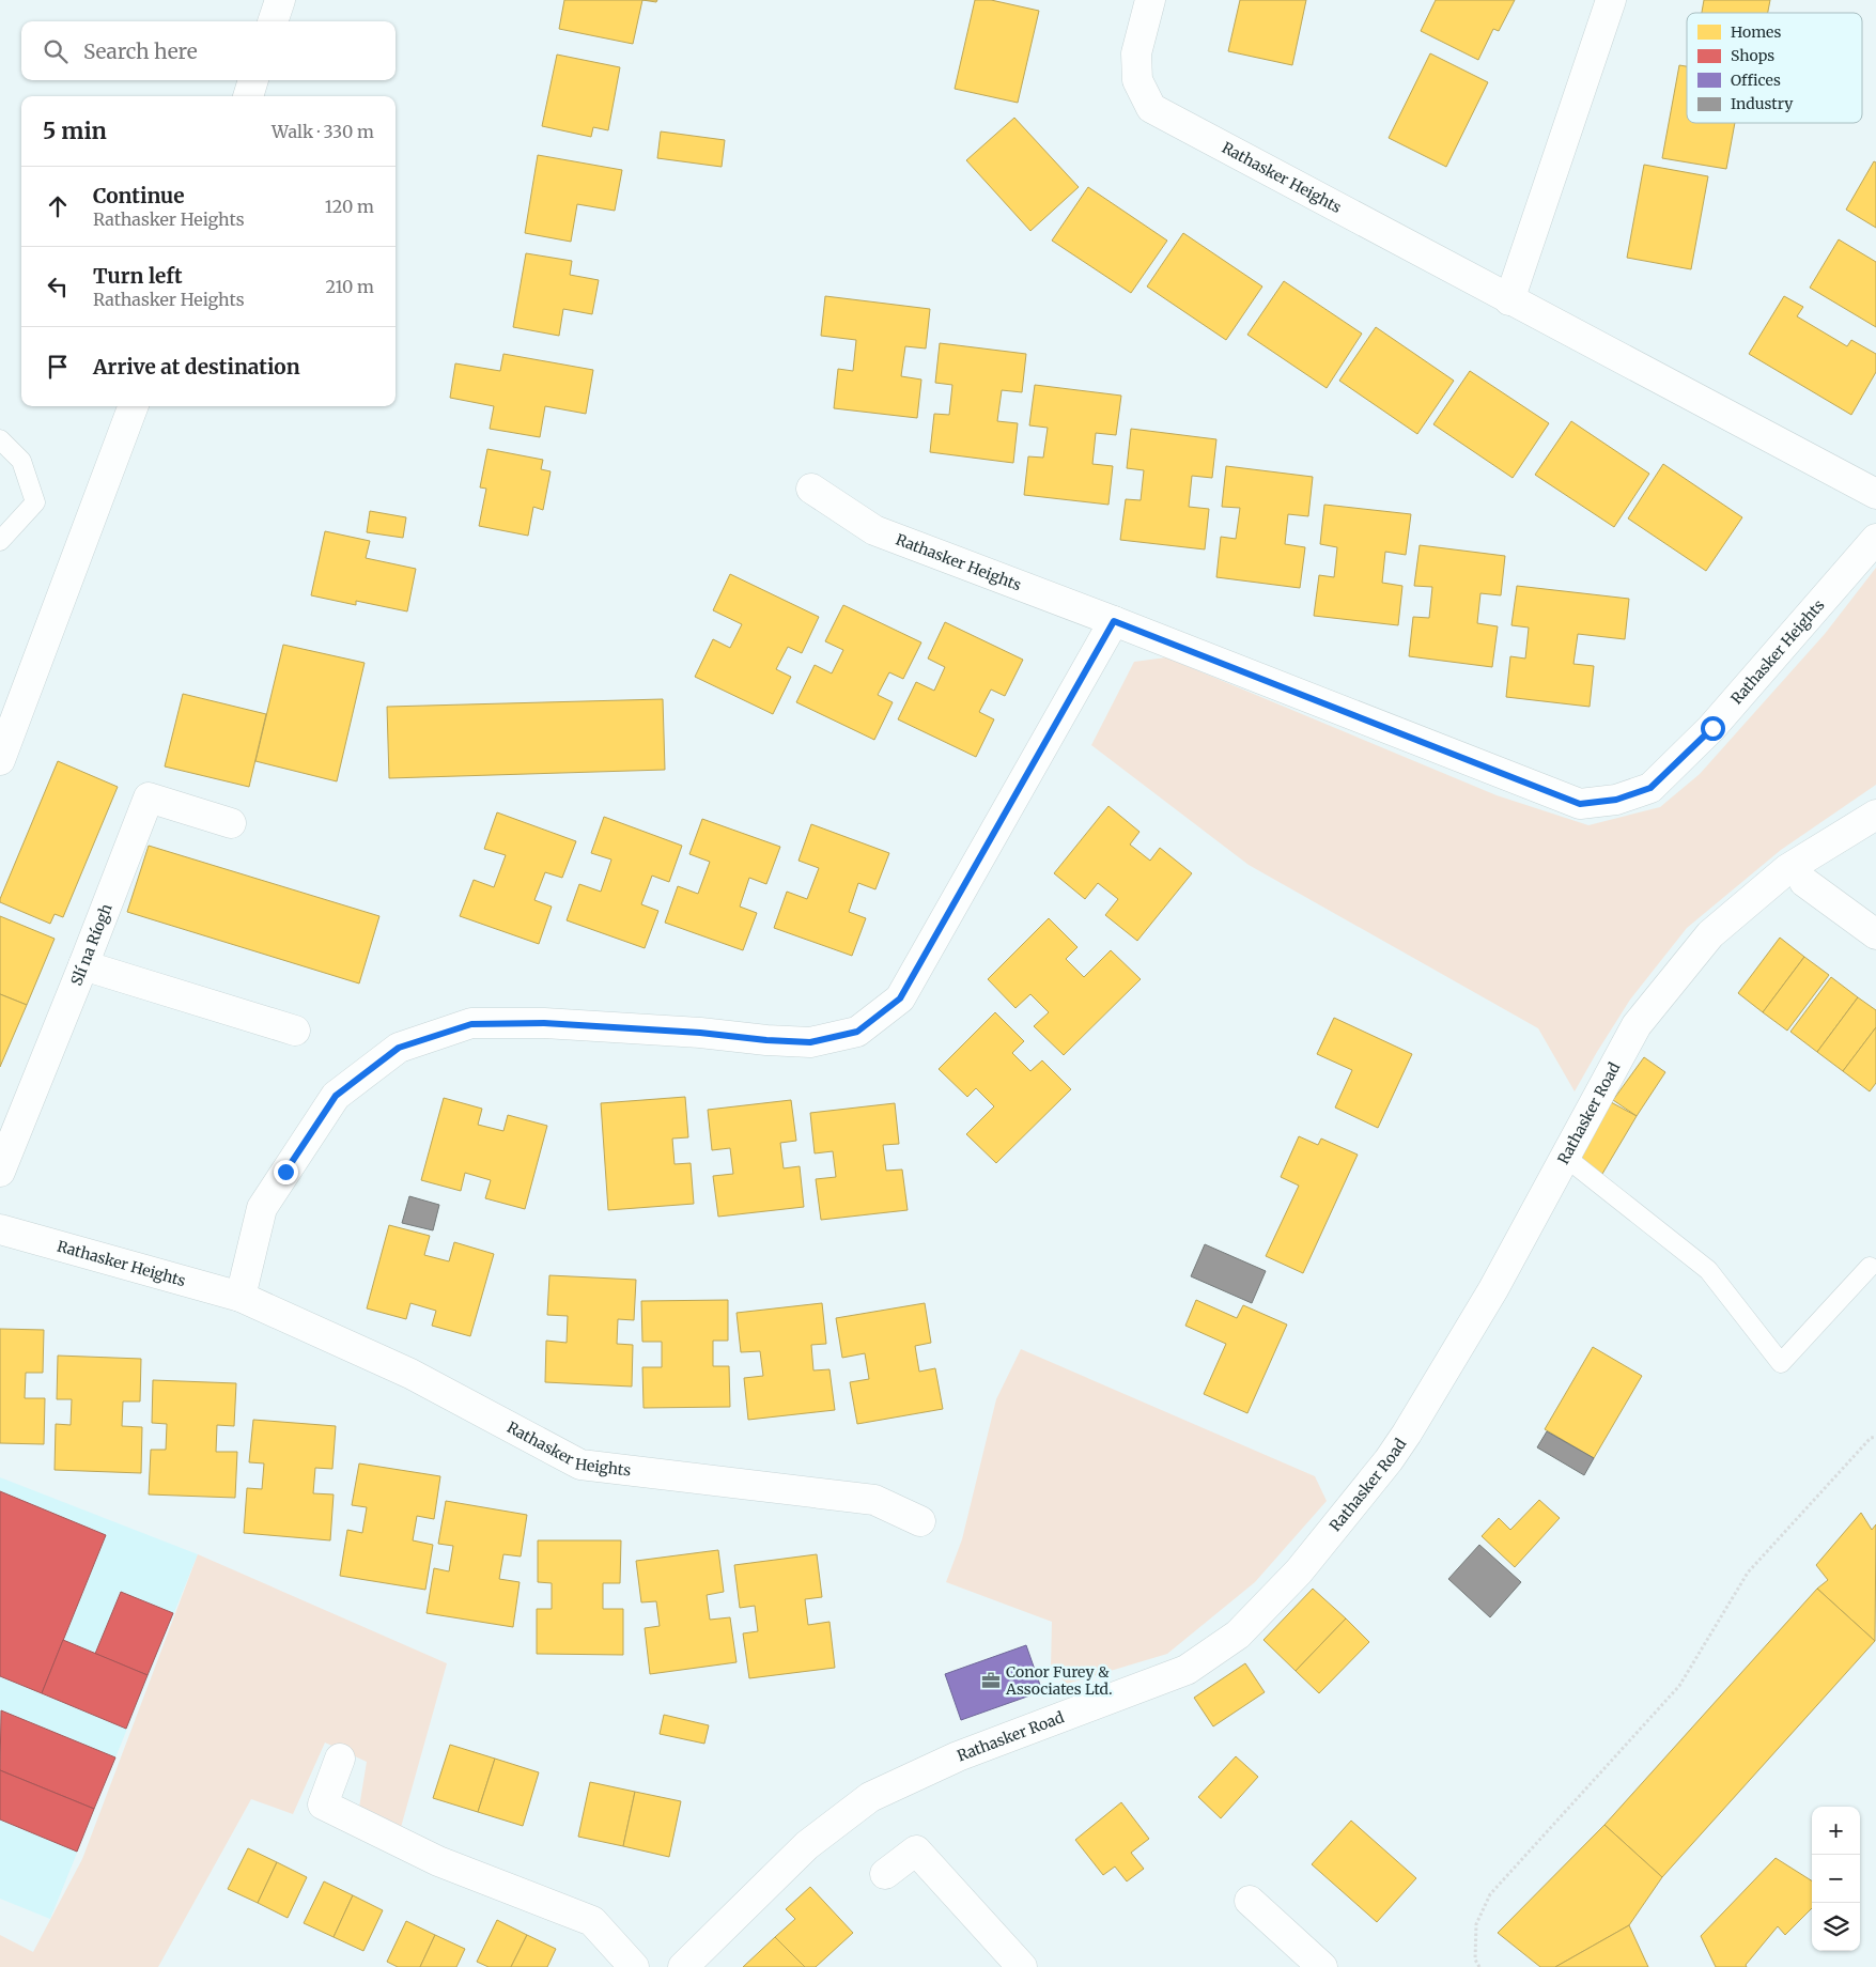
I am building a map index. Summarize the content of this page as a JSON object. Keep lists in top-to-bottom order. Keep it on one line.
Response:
{"streets":{"street":["Rathasker Heights","Slí na Ríogh","Rathasker Road"]},"places":{"office":["Conor Furey & Associates Ltd."]},"legend":["Homes","Shops","Offices","Industry"],"page":{"search":"Search here","heading":["5 min","Walk · 330 m"],"list":[["Continue","Rathasker Heights","120 m"],["Turn left","Rathasker Heights","210 m"],"Arrive at destination"],"map_buttons":["+","−"]}}
